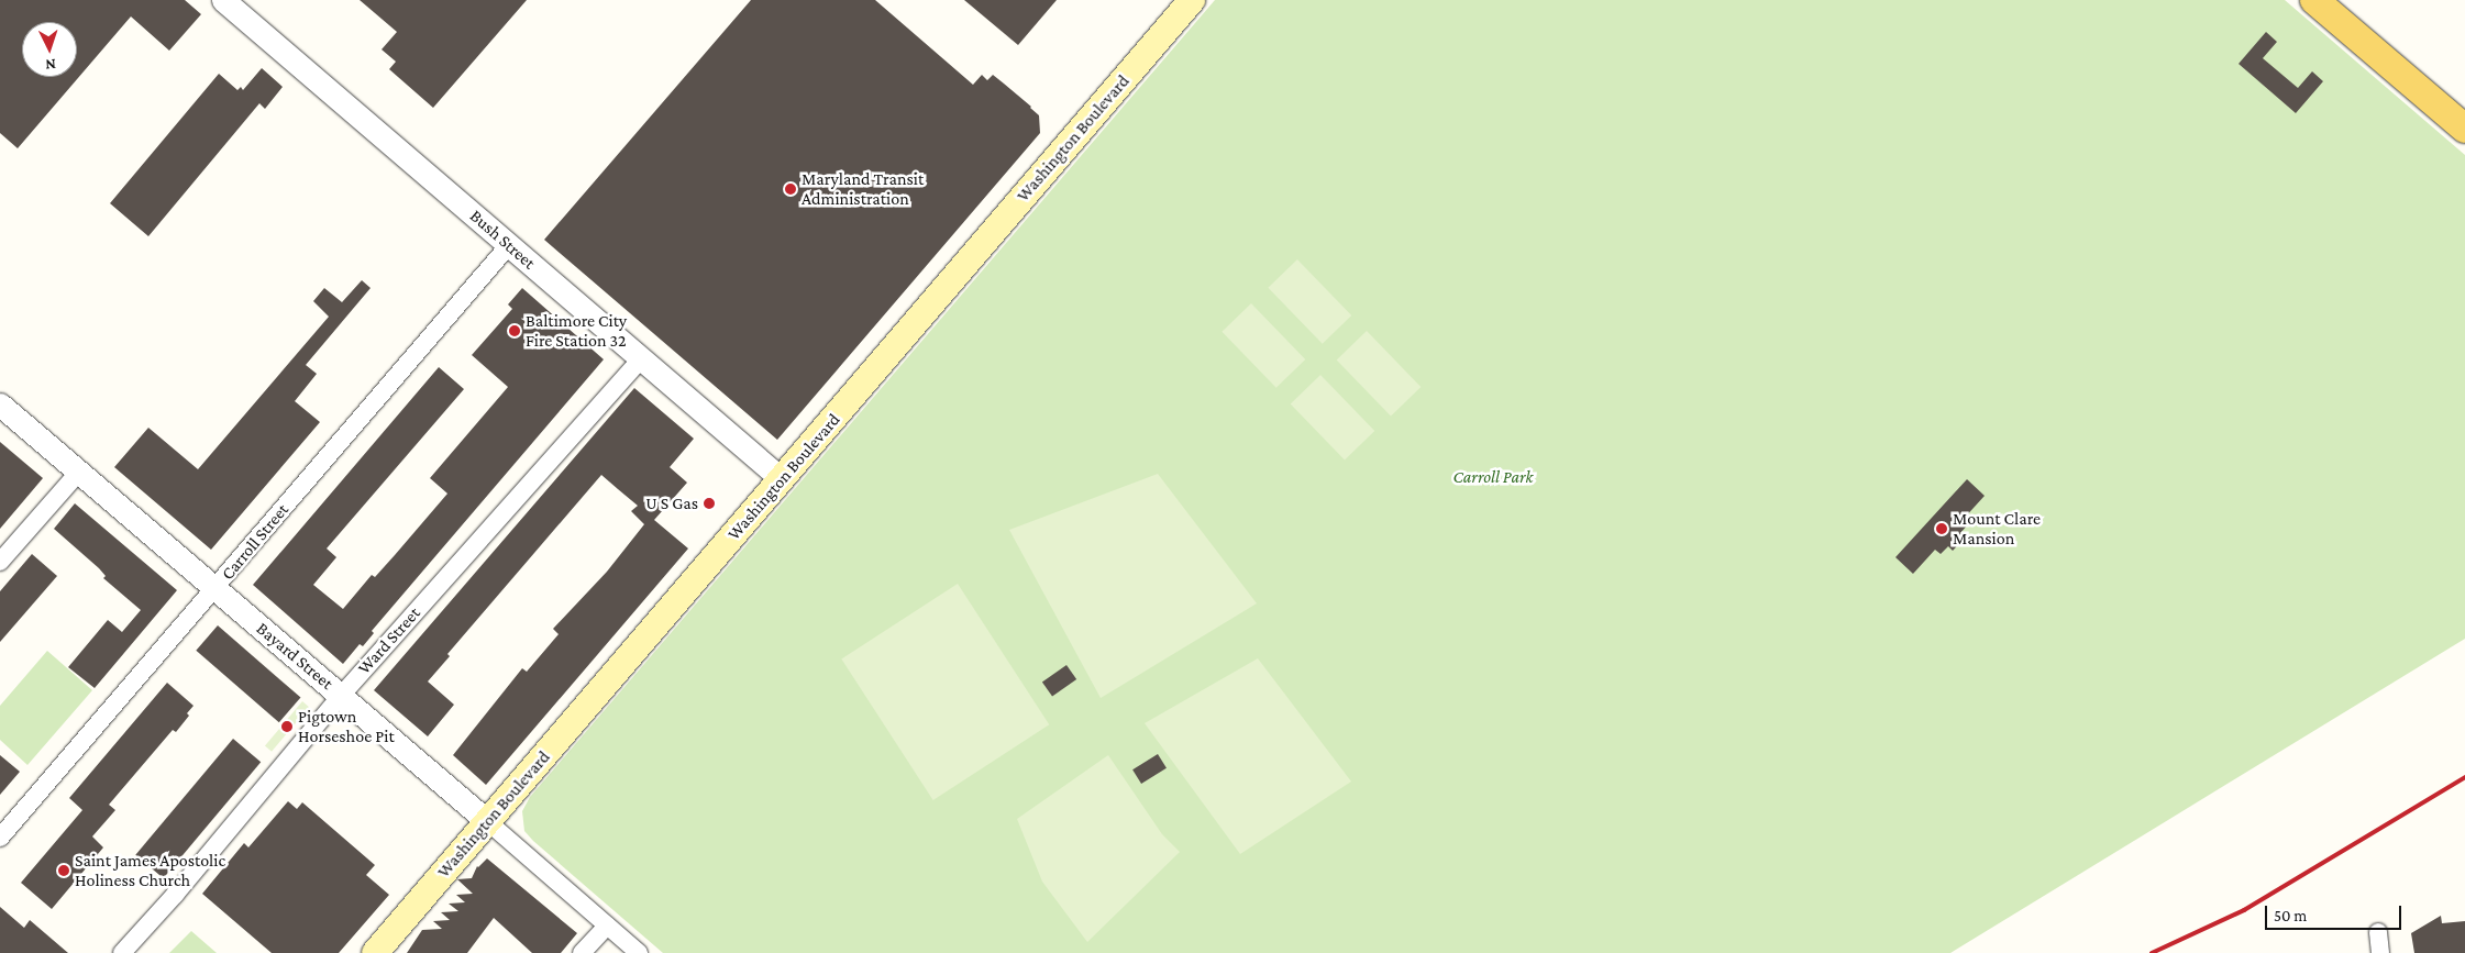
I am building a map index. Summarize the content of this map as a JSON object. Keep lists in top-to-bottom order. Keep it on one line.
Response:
{"streets":{"main road":["Washington Boulevard"],"street":["Bush Street","Carroll Street","Ward Street","Bayard Street"]},"crossings":[["Washington Boulevard","Bush Street"],["Washington Boulevard","Bayard Street"],["Bush Street","Carroll Street"],["Bush Street","Ward Street"],["Carroll Street","Bayard Street"],["Ward Street","Bayard Street"]],"parks":["Carroll Park"],"places":["Maryland Transit Administration","Baltimore City Fire Station 32","U S Gas","Mount Clare Mansion","Pigtown Horseshoe Pit","Saint James Apostolic Holiness Church"],"scale_bar":"50 m","north":"bottom"}
